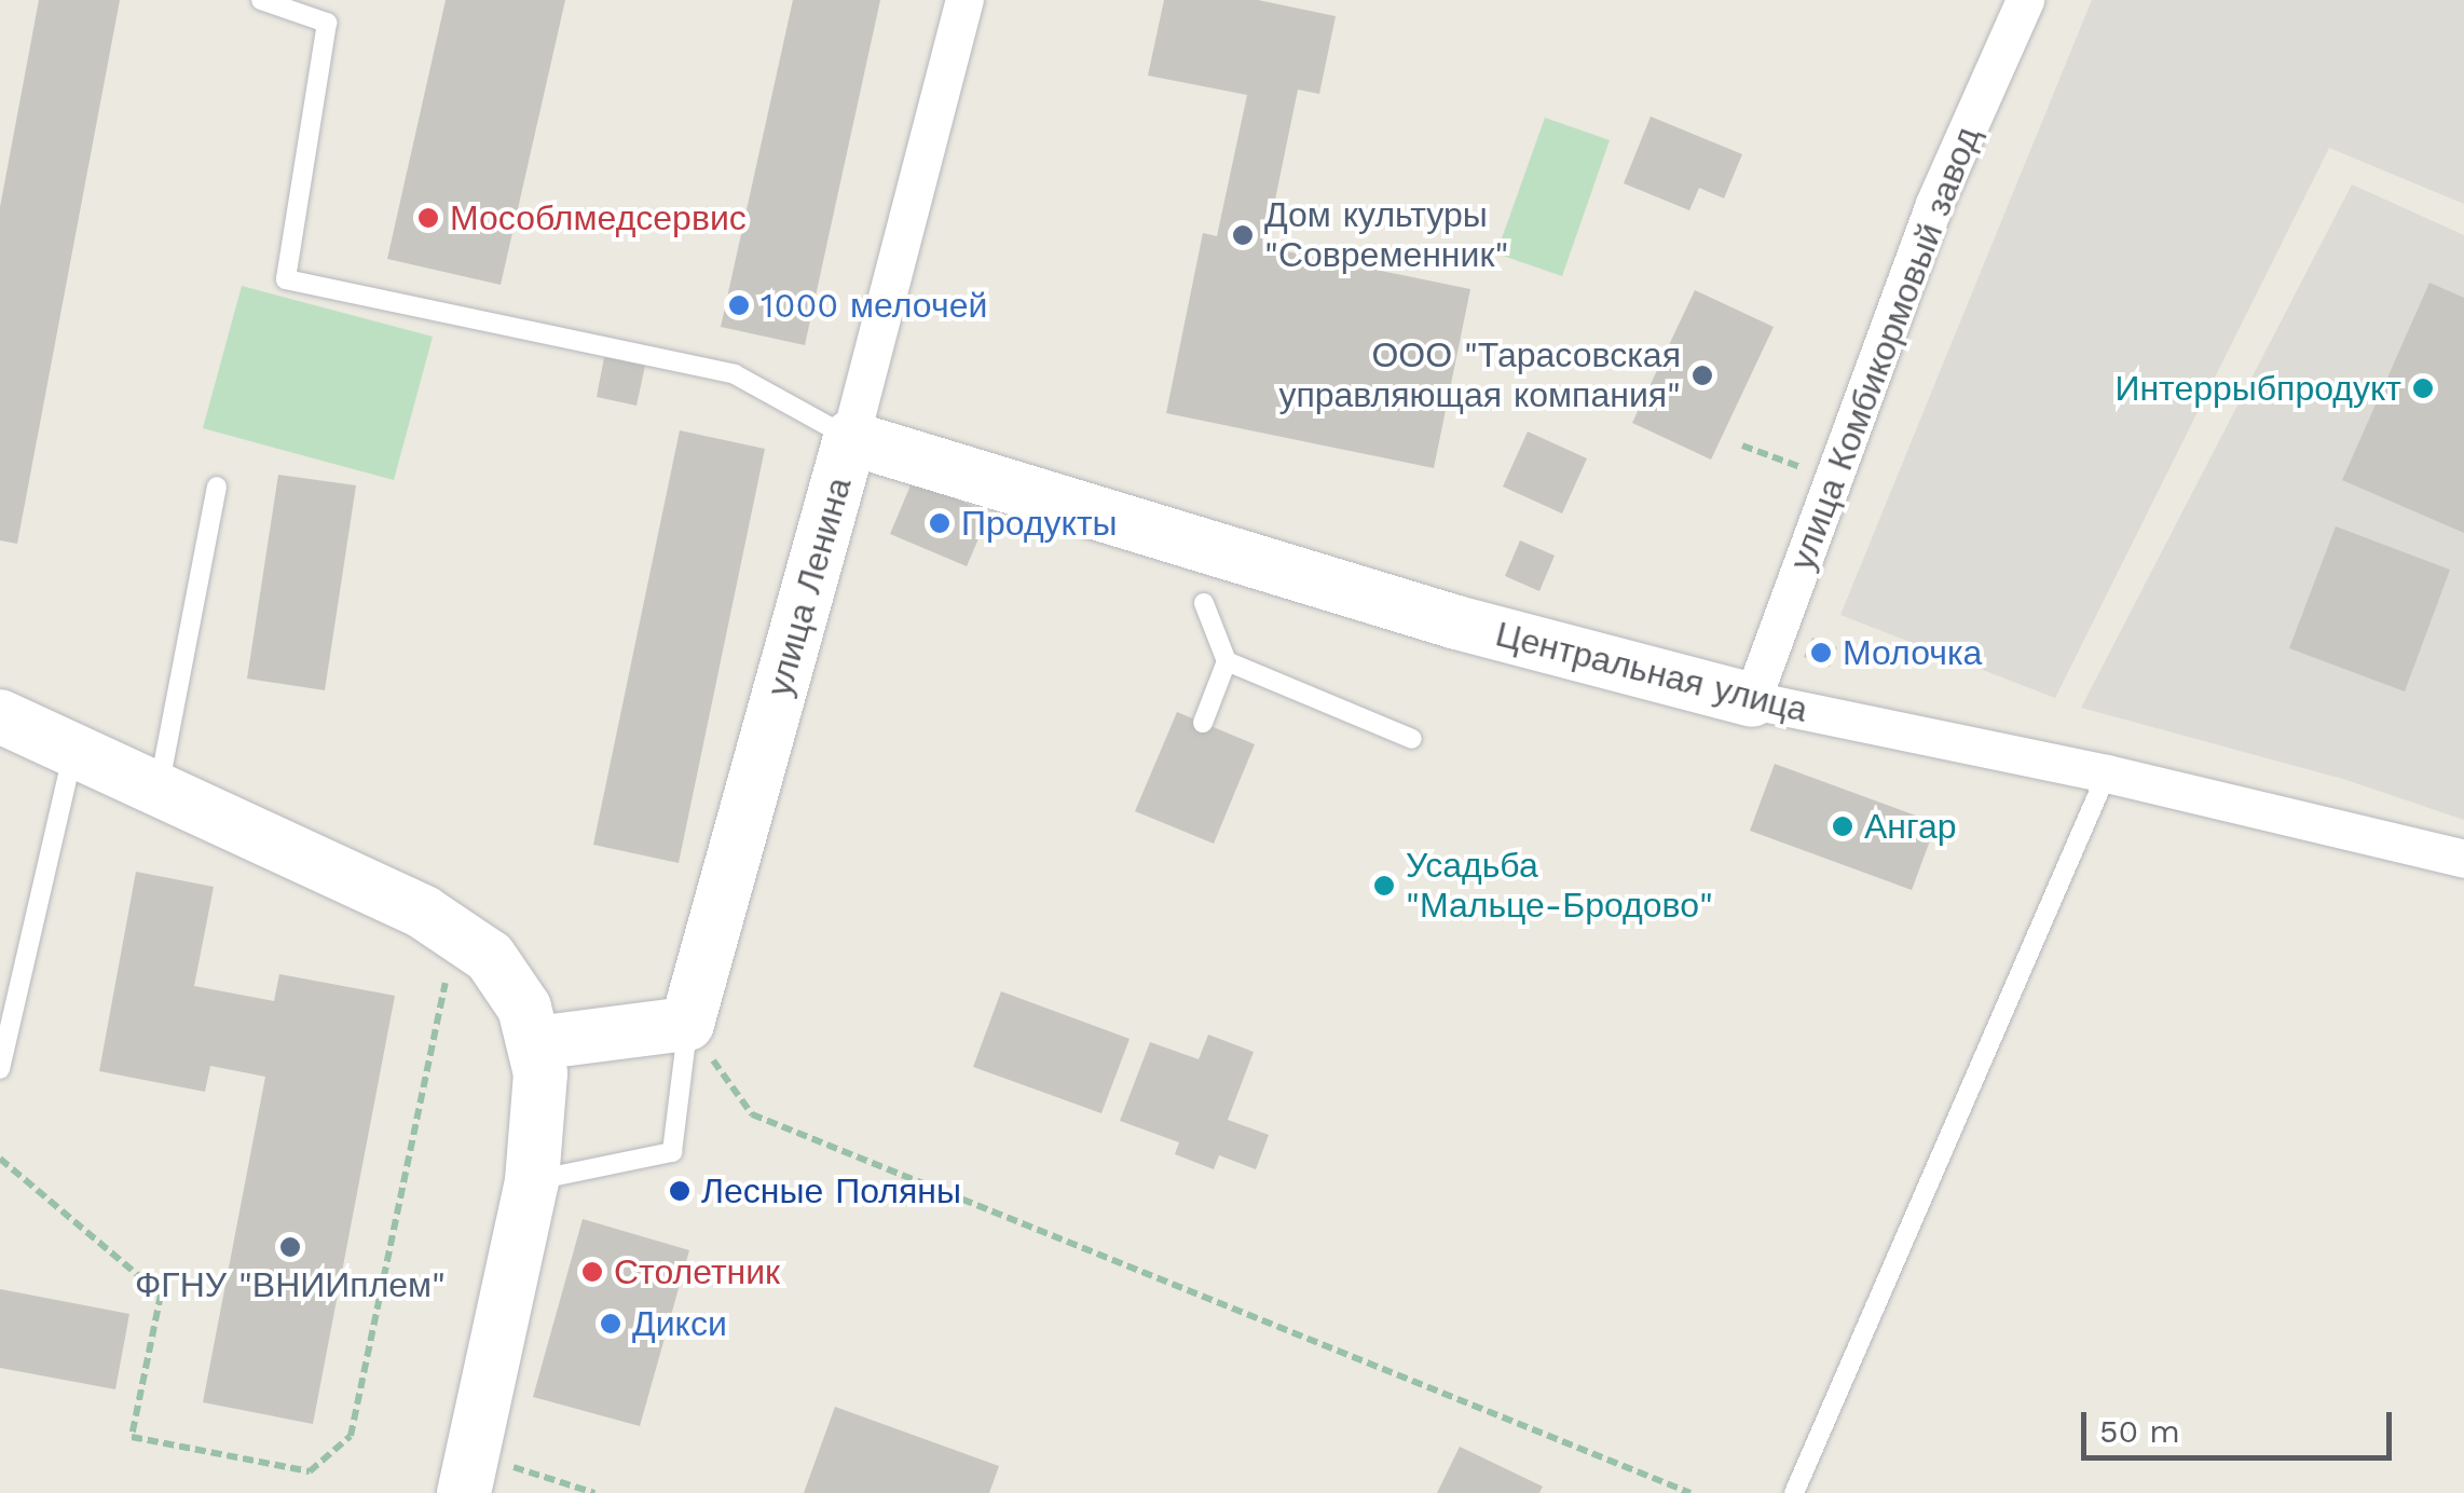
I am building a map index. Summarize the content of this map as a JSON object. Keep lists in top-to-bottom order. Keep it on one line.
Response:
{"streets":{"street":["улица Комбикормовый завод","улица Ленина","Центральная улица"]},"crossings":[["улица Комбикормовый завод","Центральная улица"],["улица Ленина","Центральная улица"]],"places":["Мособлмедсервис","Дом культуры \"Современник\"","1000 мелочей","ООО \"Тарасовская управляющая компания\"","Интеррыбпродукт","Продукты","Молочка","Ангар","Усадьба \"Мальце-Бродово\"","Лесные Поляны","ФГНУ \"ВНИИплем\"","Столетник","Дикси"],"scale_bar":"50 m"}
